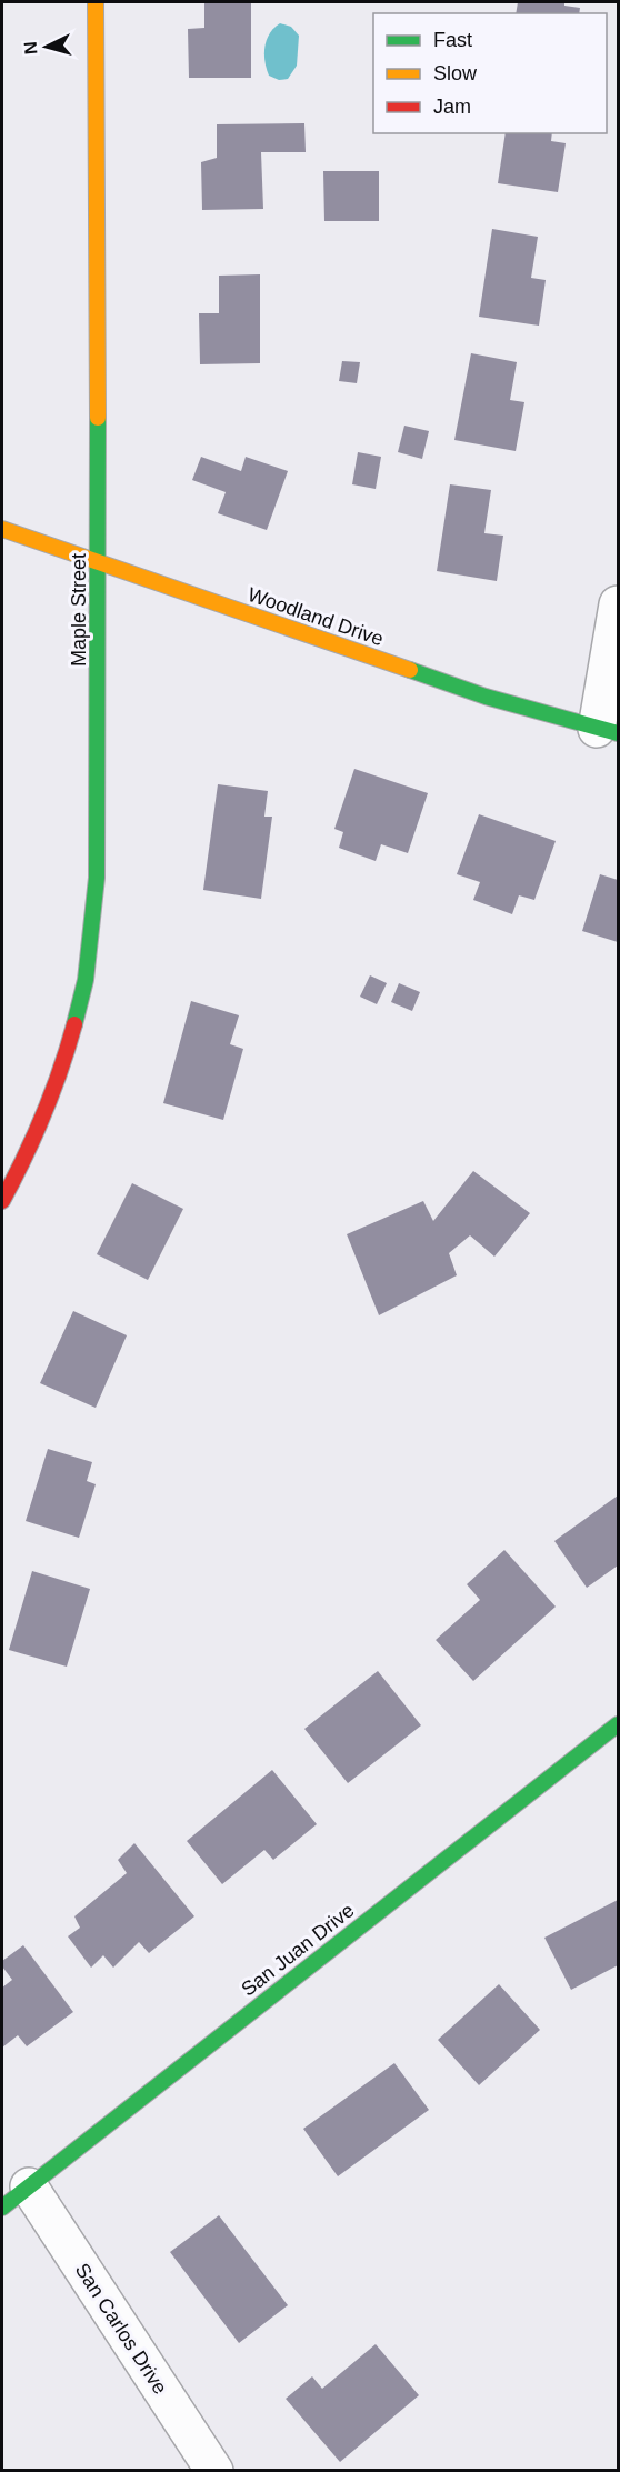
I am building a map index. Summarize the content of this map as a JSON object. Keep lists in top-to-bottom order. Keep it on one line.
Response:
{"streets":{"street":["Maple Street","Woodland Drive","San Juan Drive","San Carlos Drive"]},"crossings":[["Maple Street","Woodland Drive"],["San Juan Drive","San Carlos Drive"]],"legend":["Fast","Slow","Jam"],"north":"left"}
